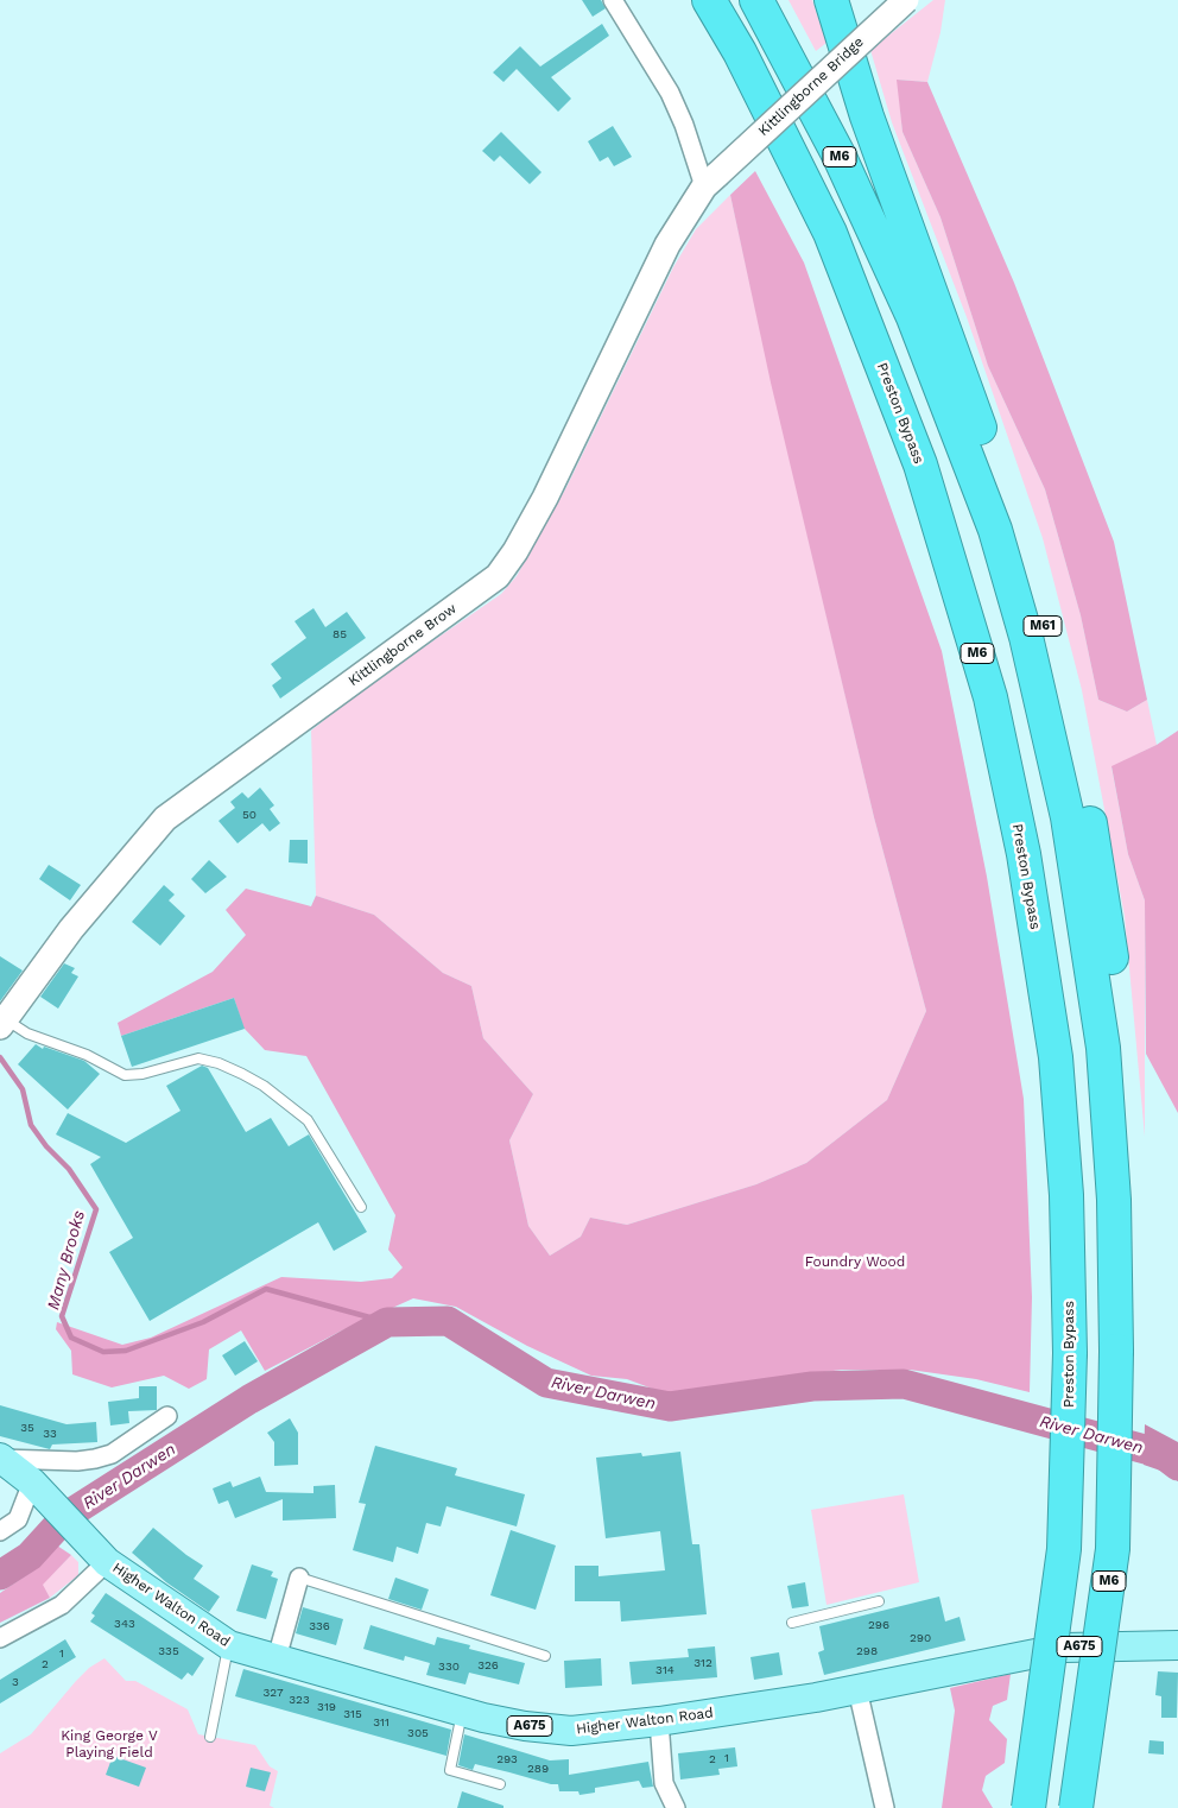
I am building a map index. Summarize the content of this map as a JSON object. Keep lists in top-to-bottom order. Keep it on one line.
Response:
{"streets":{"highway":["M6","Preston Bypass","M61"],"main road":["Higher Walton Road","A675"],"street":["Kittlingborne Bridge","Kittlingborne Brow"]},"crossings":[["Kittlingborne Bridge","Kittlingborne Brow"],["M6","M61"],["Higher Walton Road","A675"]],"water":["Many Brooks","River Darwen"],"parks":["Foundry Wood","King George V Playing Field"],"house_numbers":["85","50","35","33","343","296","336","290","335","298","1","312","2","326","330","314","3","327","323","319","315","311","305","1","293","2","289"]}
